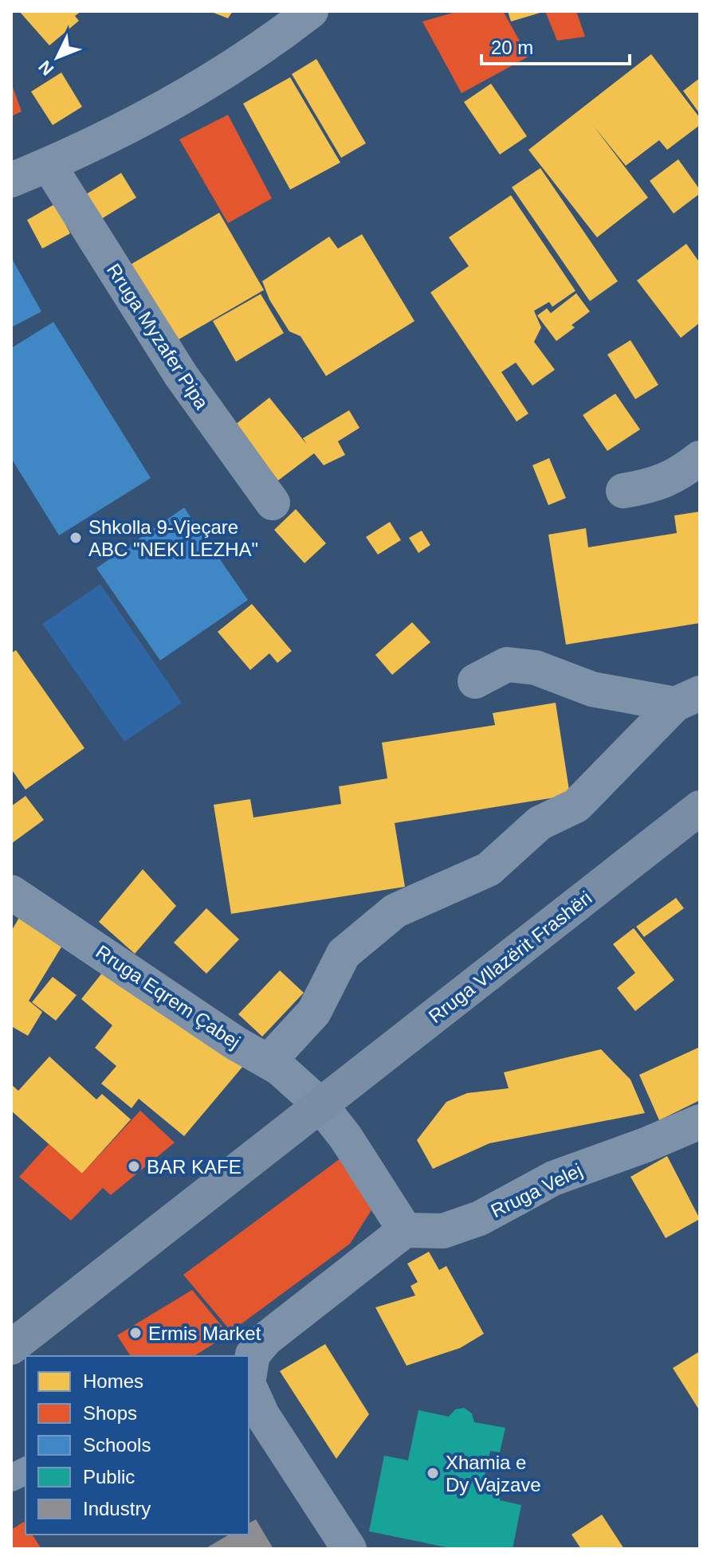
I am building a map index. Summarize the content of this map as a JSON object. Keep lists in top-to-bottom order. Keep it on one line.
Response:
{"streets":{"main road":["Rruga Vllazërit Frashëri"],"street":["Rruga Myzafer Pipa","Rruga Eqrem Çabej","Rruga Velej"]},"crossings":[["Rruga Vllazërit Frashëri","Rruga Eqrem Çabej"]],"places":["Shkolla 9-Vjeçare ABC \"NEKI LEZHA\"","BAR KAFE","Ermis Market","Xhamia e Dy Vajzave"],"legend":["Homes","Shops","Schools","Public","Industry"],"scale_bar":"20 m","north":"bottom left"}
